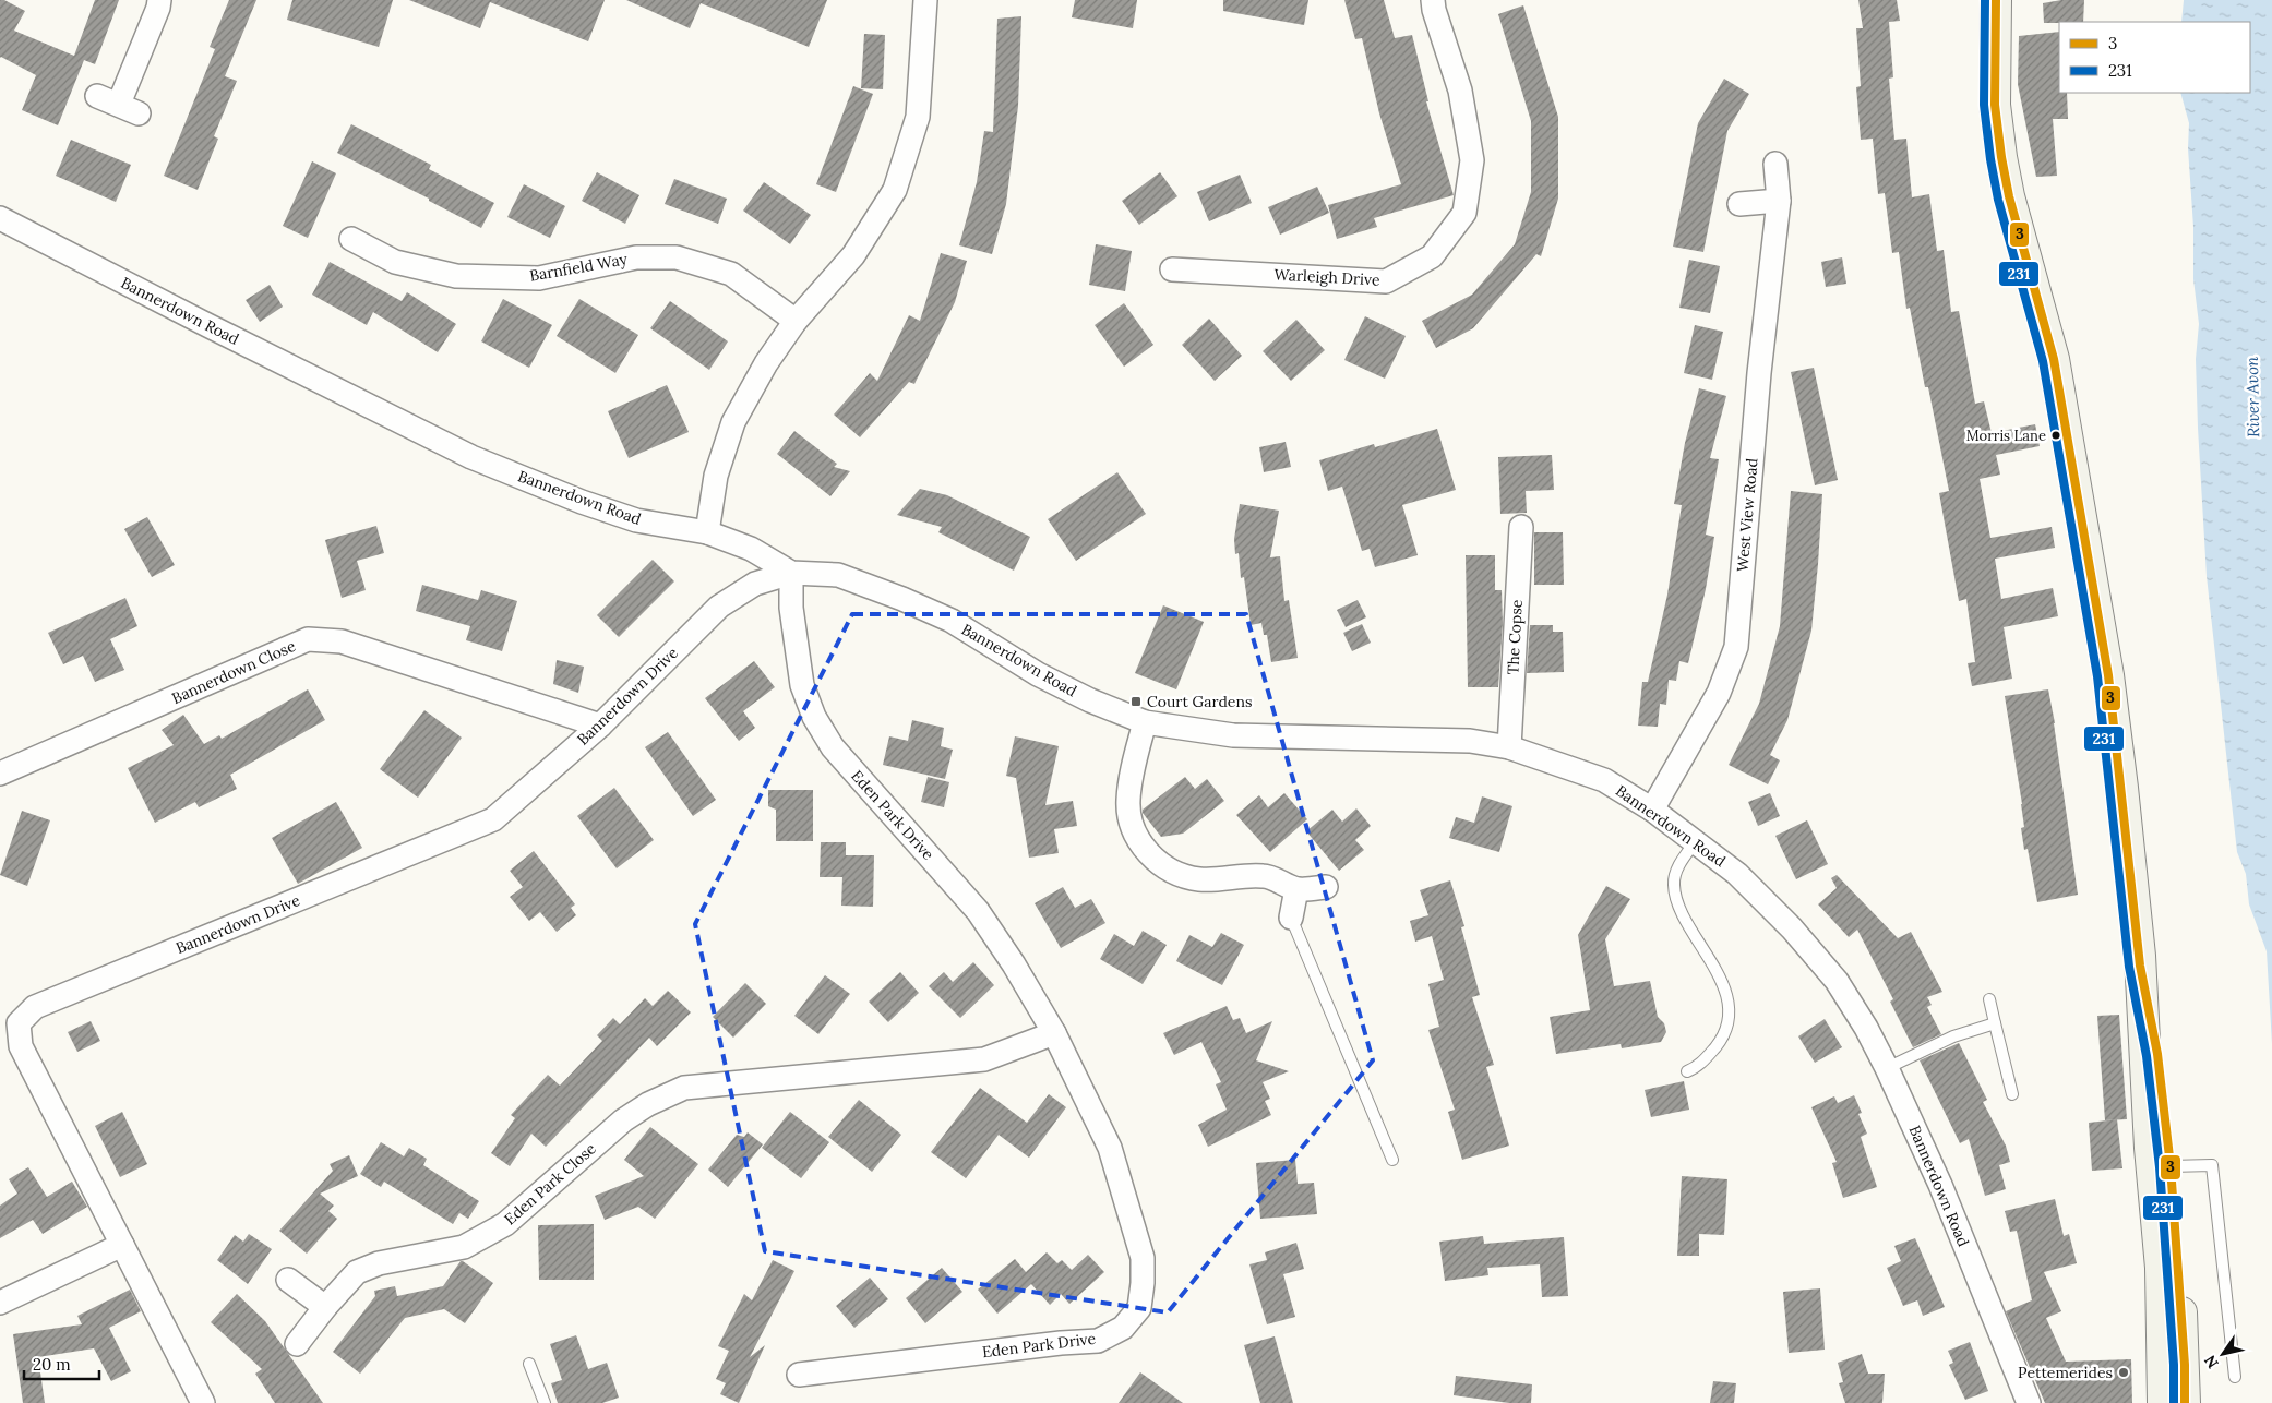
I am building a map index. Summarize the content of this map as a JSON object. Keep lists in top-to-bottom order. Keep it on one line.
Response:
{"streets":{"street":["Barnfield Way","Warleigh Drive","Bannerdown Road","West View Road","The Copse","Bannerdown Close","Bannerdown Drive","Eden Park Drive","Eden Park Close"]},"crossings":[["Bannerdown Road","West View Road"],["Bannerdown Road","The Copse"],["Bannerdown Road","Bannerdown Drive"],["Bannerdown Road","Eden Park Drive"],["Bannerdown Close","Bannerdown Drive"],["Bannerdown Drive","Eden Park Drive"],["Eden Park Drive","Eden Park Close"]],"water":["River Avon"],"places":{"other":["Morris Lane","Pettemerides"],"transit":["Court Gardens"]},"lines":["transit line 3","transit line 231"],"legend":["3","231"],"scale_bar":"20 m","north":"bottom left"}
